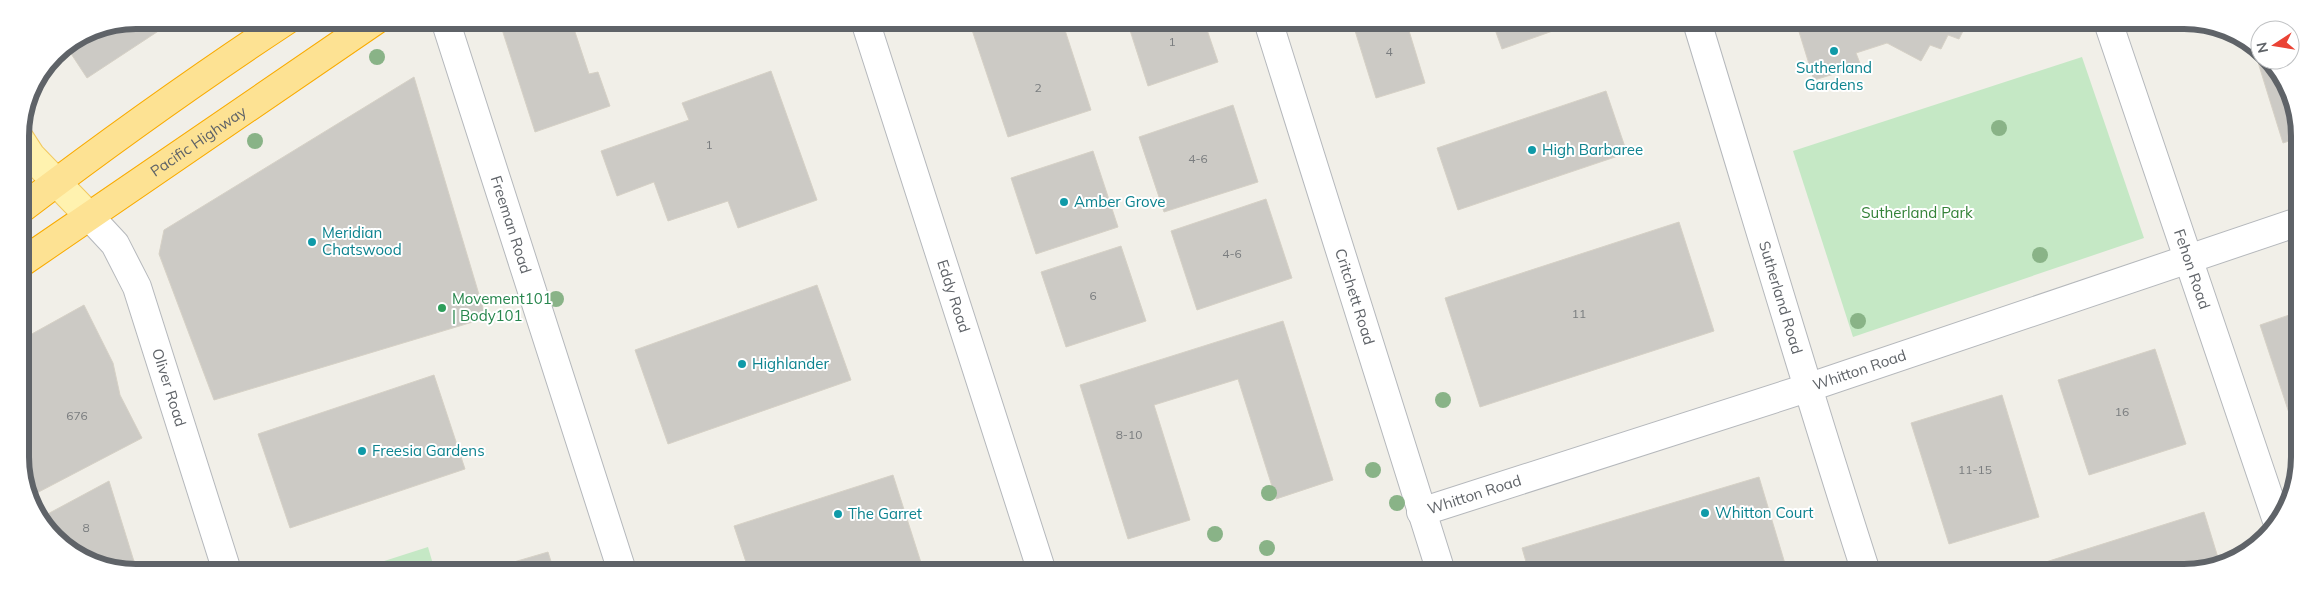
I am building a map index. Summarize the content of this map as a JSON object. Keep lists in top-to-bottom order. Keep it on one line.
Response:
{"streets":{"highway":["Pacific Highway"],"street":["Freeman Road","Fehon Road","Eddy Road","Critchett Road","Sutherland Road","Whitton Road","Oliver Road"]},"crossings":[["Pacific Highway","Oliver Road"],["Fehon Road","Whitton Road"],["Critchett Road","Whitton Road"],["Sutherland Road","Whitton Road"]],"parks":["Sutherland Park"],"places":["Sutherland Gardens","High Barbaree","Amber Grove","Meridian Chatswood","Movement101 | Body101","Highlander","Freesia Gardens","Whitton Court","The Garret"],"house_numbers":["1","4","2","1","4-6","4-6","6","11","16","676","8-10","11-15","8"],"north":"left"}
